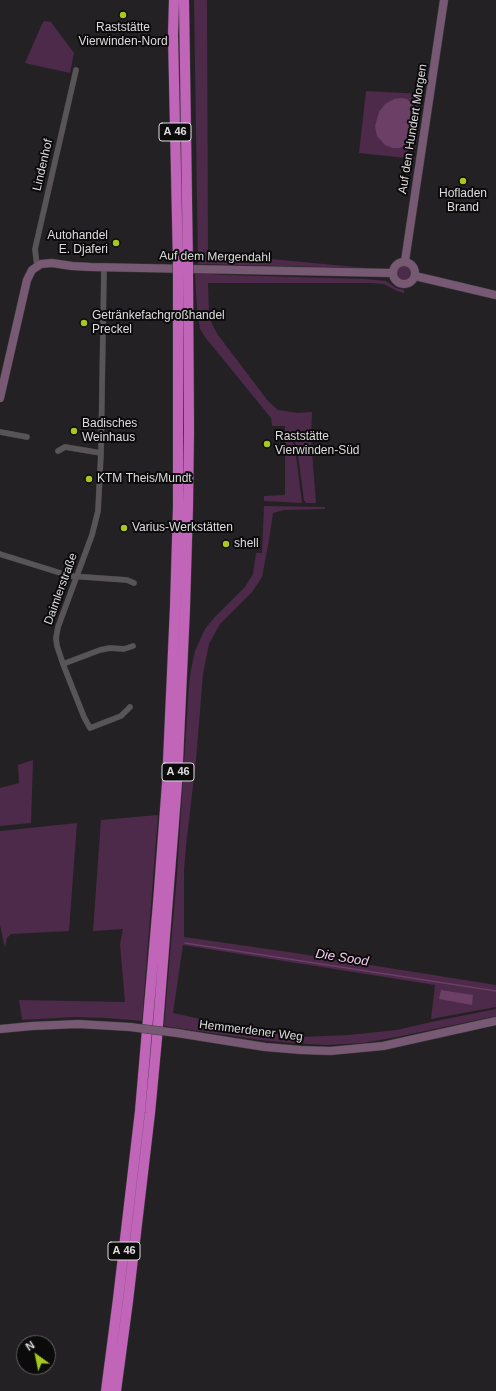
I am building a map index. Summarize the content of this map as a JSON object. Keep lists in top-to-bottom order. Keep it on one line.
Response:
{"streets":{"highway":["A 46"],"street":["Auf den Hundert Morgen","Lindenhof","Auf dem Mergendahl","Daimlerstraße","Hemmerdener Weg"]},"crossings":[["Auf den Hundert Morgen","Auf dem Mergendahl"],["Lindenhof","Auf dem Mergendahl"],["Auf dem Mergendahl","Daimlerstraße"]],"water":["Die Sood"],"places":["Raststätte Vierwinden-Nord","Hofladen Brand","Autohandel E. Djaferi","Getränkefachgroßhandel Preckel","Badisches Weinhaus","Raststätte Vierwinden-Süd","KTM Theis/Mundt","Varius-Werkstätten","shell"],"north":"top left"}
